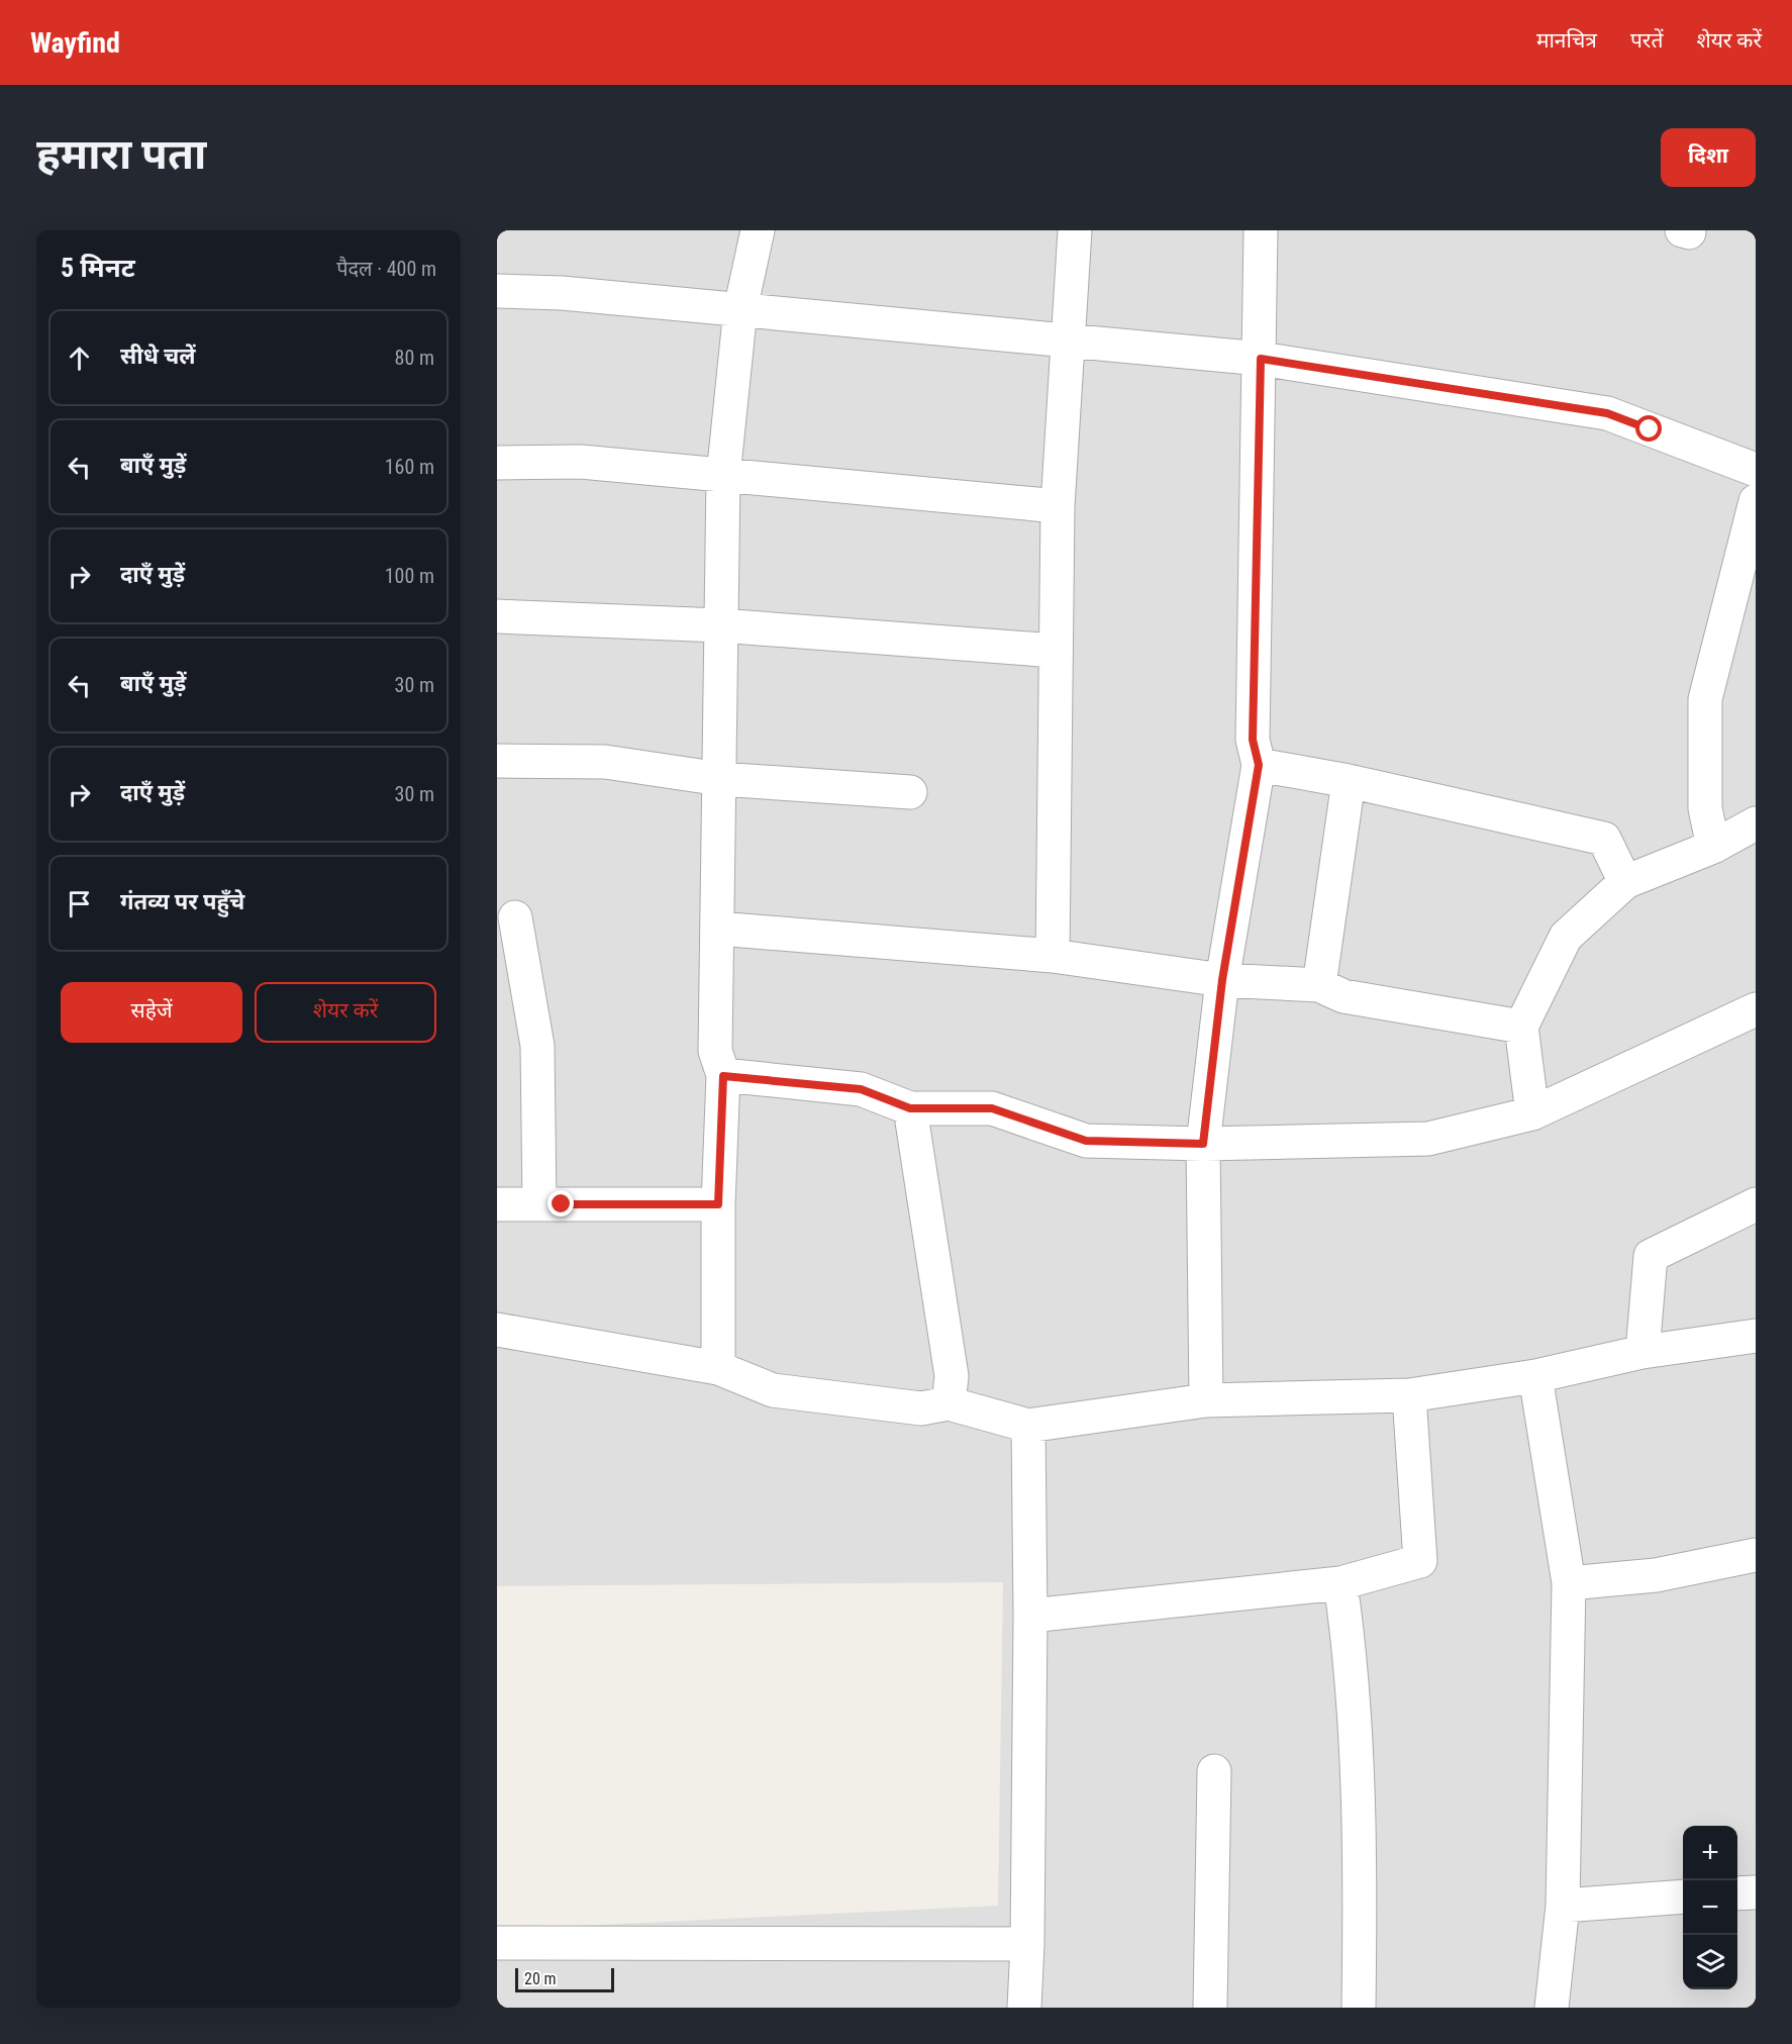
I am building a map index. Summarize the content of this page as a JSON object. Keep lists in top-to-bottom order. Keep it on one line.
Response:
{"scale_bar":"20 m","page":{"header":"Wayfind","nav":["मानचित्र","परतें","शेयर करें"],"buttons":["दिशा",["सहेजें","शेयर करें"]],"title":"हमारा पता","heading":["5 मिनट","पैदल · 400 m"],"list":[["सीधे चलें","80 m"],["बाएँ मुड़ें","160 m"],["दाएँ मुड़ें","100 m"],["बाएँ मुड़ें","30 m"],["दाएँ मुड़ें","30 m"],"गंतव्य पर पहुँचे"],"map_buttons":["+","−"],"scale":"20 m"}}
